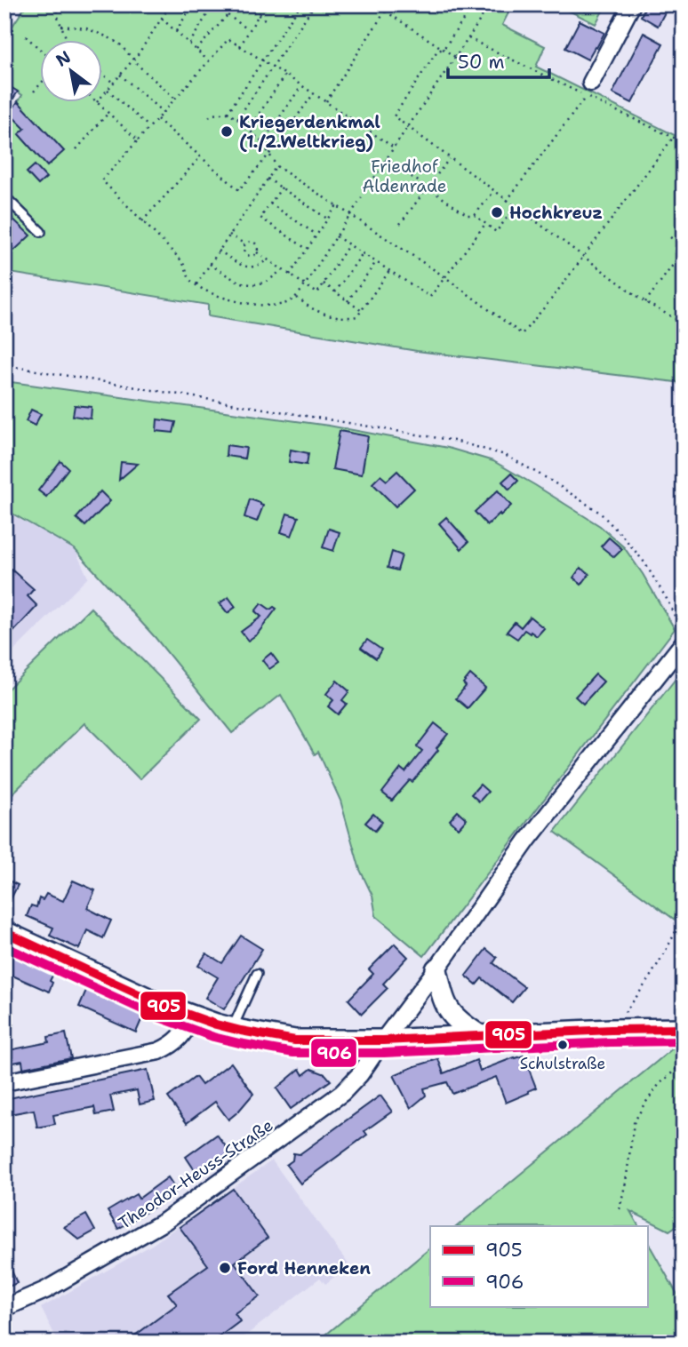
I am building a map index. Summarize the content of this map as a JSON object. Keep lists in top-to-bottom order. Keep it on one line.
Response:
{"streets":{"street":["Theodor-Heuss-Straße"]},"parks":["Friedhof Aldenrade"],"places":["Kriegerdenkmal (1./2.Weltkrieg)","Hochkreuz","Schulstraße","Ford Henneken"],"lines":["transit line 905","transit line 906"],"legend":["905","906"],"scale_bar":"50 m","north":"top left"}
